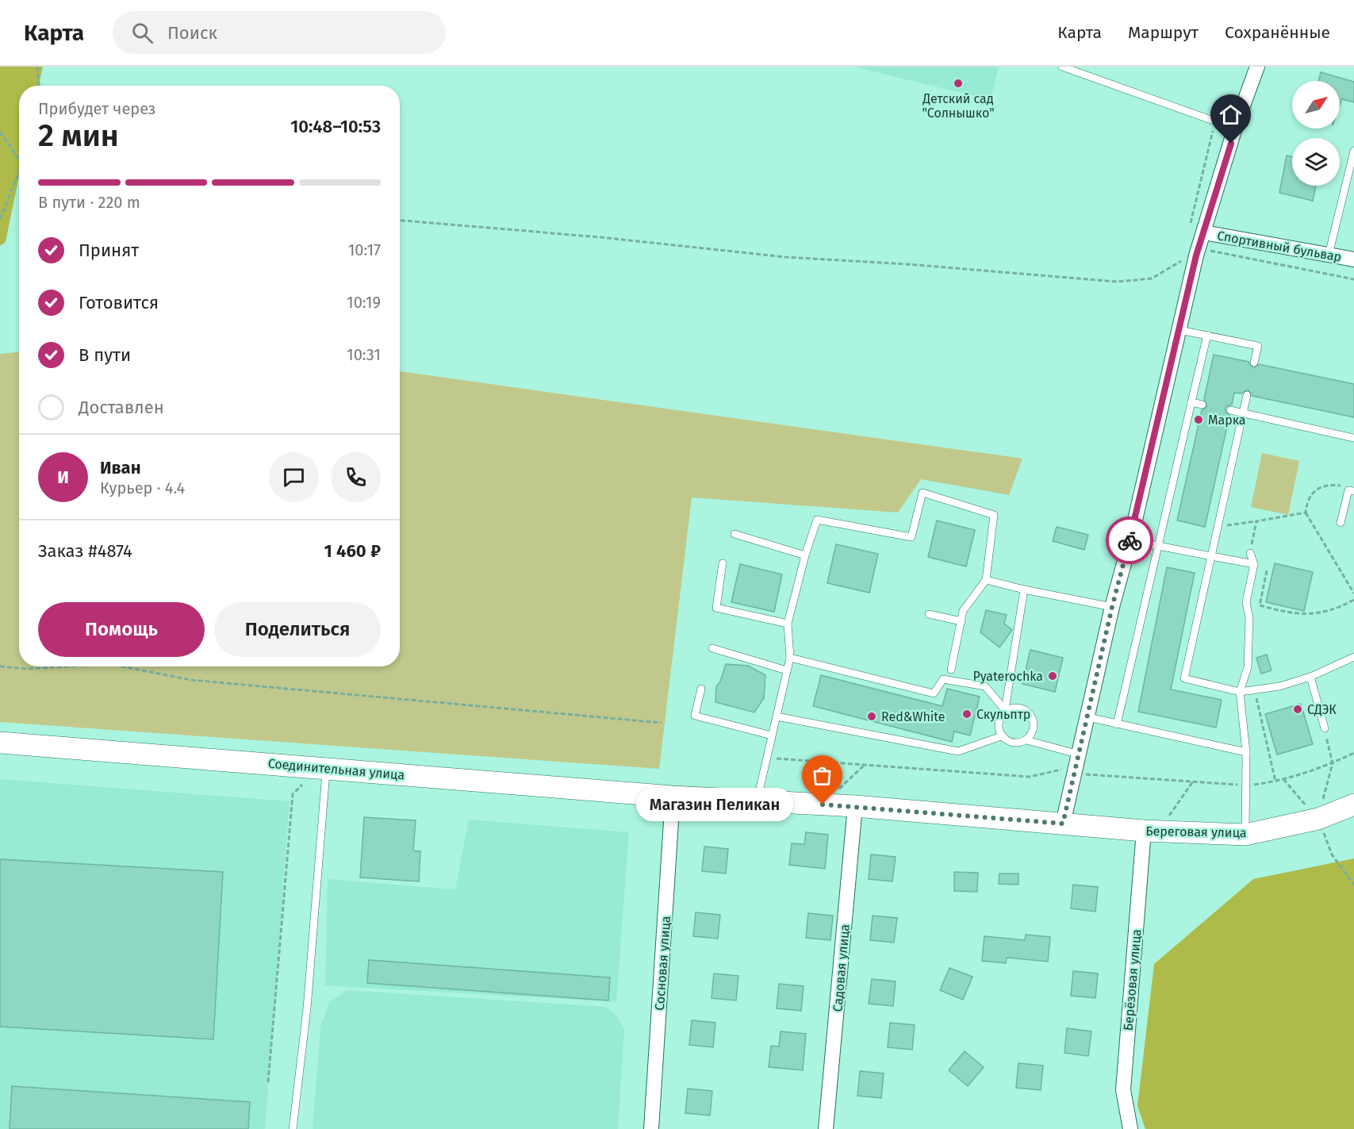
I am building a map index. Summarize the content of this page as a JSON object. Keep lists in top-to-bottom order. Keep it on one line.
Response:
{"streets":{"street":["Спортивный бульвар","Соединительная улица","Береговая улица","Сосновая улица","Садовая улица","Берёзовая улица"]},"crossings":[["Соединительная улица","Береговая улица"],["Соединительная улица","Сосновая улица"],["Соединительная улица","Садовая улица"],["Береговая улица","Садовая улица"],["Береговая улица","Берёзовая улица"]],"places":["Детский сад \"Солнышко\"","Марка","Pyaterochka","СДЭК","Скульптр","Red&White","Магазин Пеликан"],"north":"top right","page":{"header":"Карта","search":"Поиск","nav":["Карта","Маршрут","Сохранённые"],"heading":["2 мин","Прибудет через","10:48–10:53"],"panel":["Иван","Курьер · 4.4","Заказ #4874","1 460 ₽"],"bar":"В пути · 220 m","list":[["Принят","10:17"],["Готовится","10:19"],["В пути","10:31"],"Доставлен"],"round":"И","buttons":["Помощь","Поделиться"],"bubble":"Магазин Пеликан"}}
